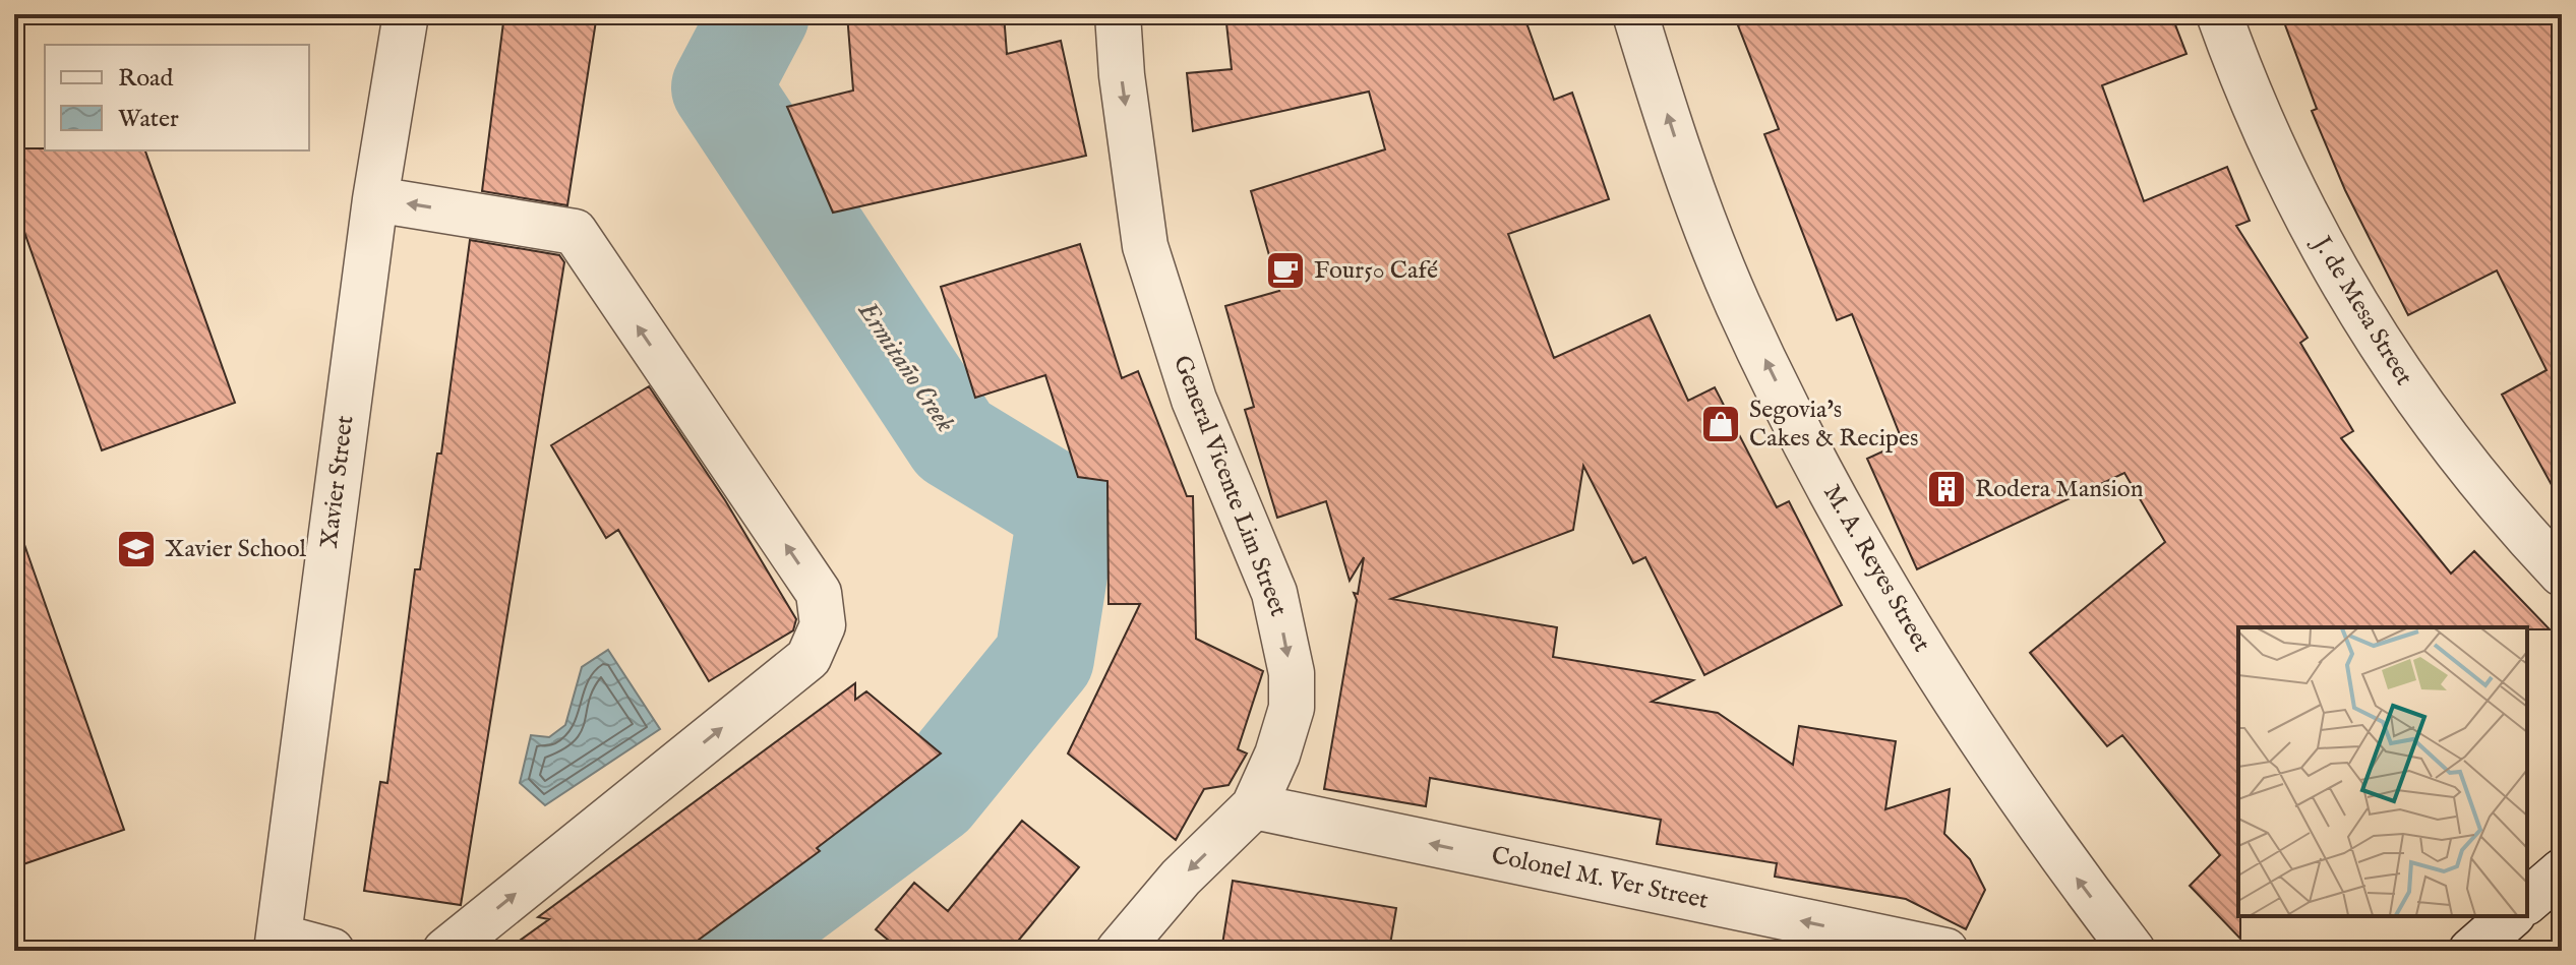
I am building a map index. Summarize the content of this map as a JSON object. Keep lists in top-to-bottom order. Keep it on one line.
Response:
{"streets":{"street":["J. de Mesa Street","Xavier Street","General Vicente Lim Street","M. A. Reyes Street","Colonel M. Ver Street"]},"crossings":[["General Vicente Lim Street","Colonel M. Ver Street"]],"one_way":["General Vicente Lim Street","M. A. Reyes Street","Colonel M. Ver Street"],"water":["Ermitaño Creek"],"places":{"cafe":["Four50 Café"],"shop":["Segovia's Cakes & Recipes"],"building":["Rodera Mansion"],"school or university":["Xavier School"]},"legend":["Road","Water"]}
